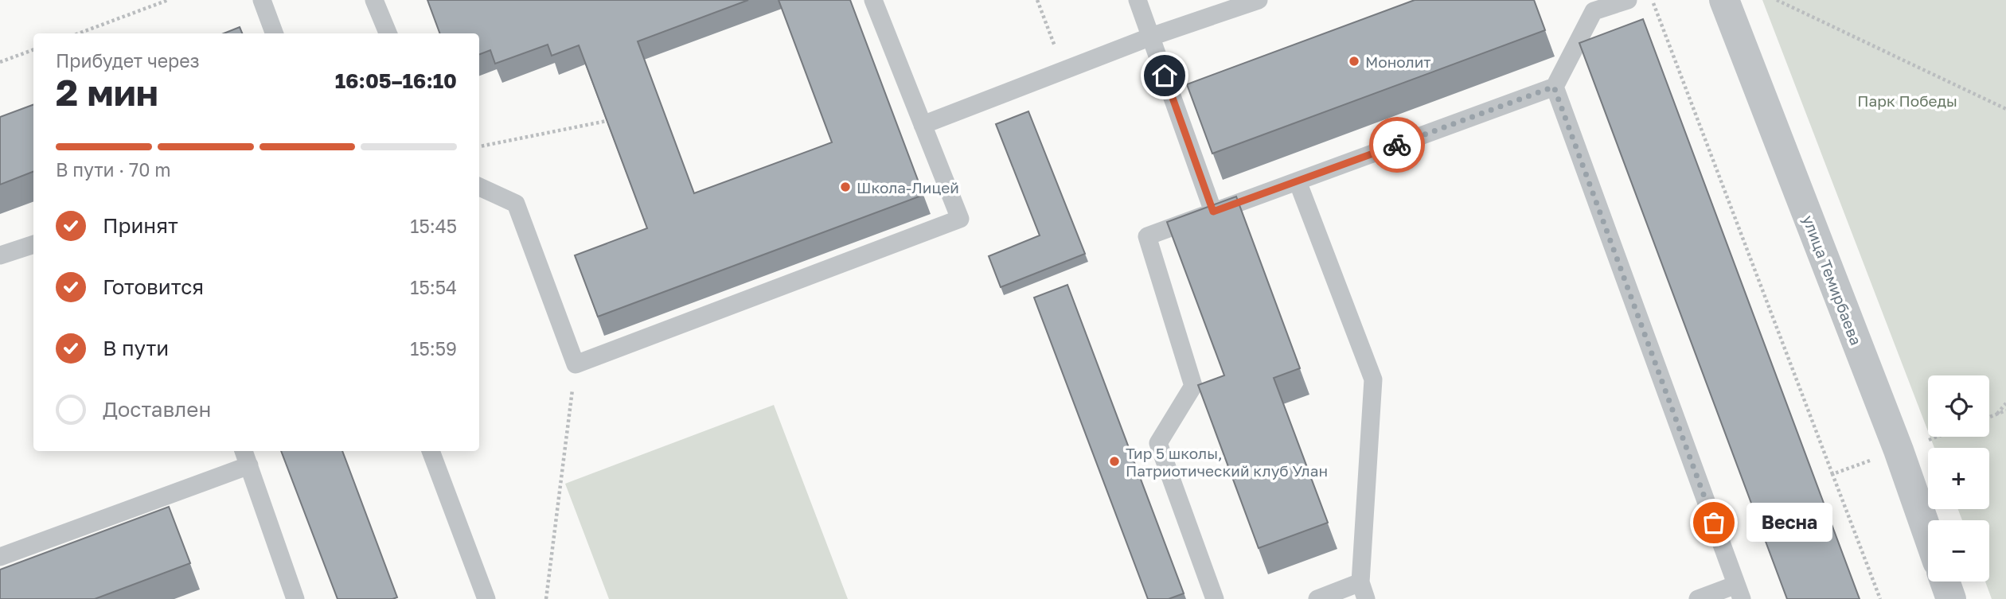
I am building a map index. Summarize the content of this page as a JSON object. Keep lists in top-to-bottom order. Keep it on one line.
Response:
{"streets":{"street":["улица Темирбаева"]},"parks":["Парк Победы"],"places":["Монолит","Школа-Лицей","Тир 5 школы, Патриотический клуб Улан","Весна"],"page":{"heading":["2 мин","Прибудет через","16:05–16:10"],"bar":"В пути · 70 m","list":[["Принят","15:45"],["Готовится","15:54"],["В пути","15:59"],"Доставлен"],"map_buttons":["+","−"],"bubble":"Весна"}}
